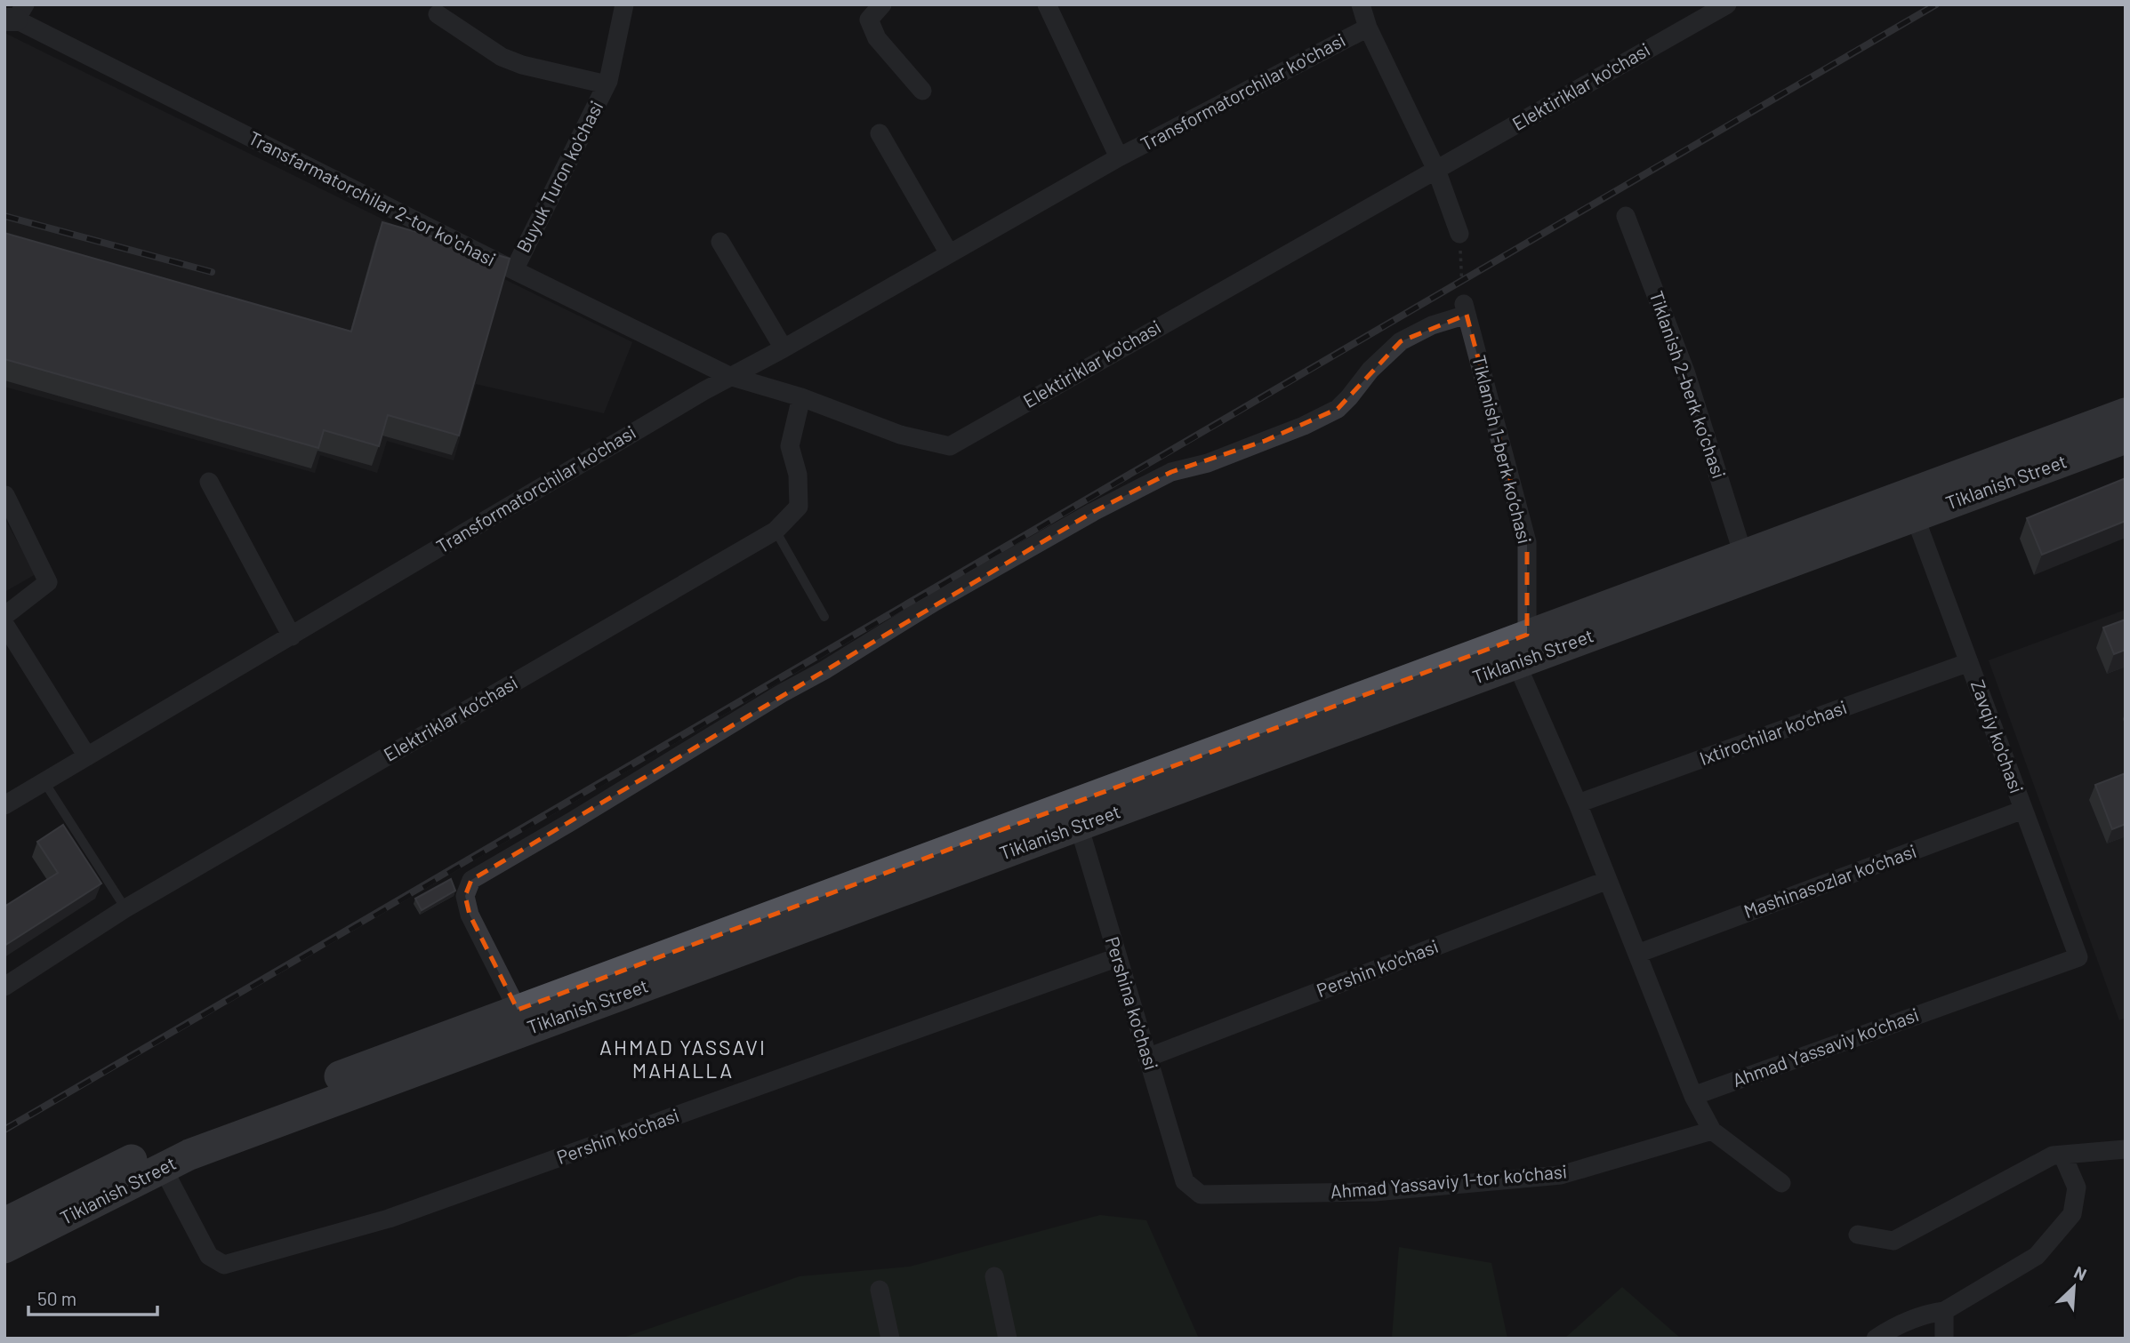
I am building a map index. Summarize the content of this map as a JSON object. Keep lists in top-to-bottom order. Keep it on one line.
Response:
{"streets":{"main road":["Tiklanish Street"],"street":["Elektiriklar ko'chasi","Transformatorchilar ko'chasi","Buyuk Turon ko'chasi","Transfarmatorchilar 2-tor koʻchasi","Tiklanish 2-berk ko‘chasi","Tiklanish 1-berk ko‘chasi","Elektriklar ko‘chasi","Ixtirochilar ko‘chasi","Zavqiy ko'chasi","Mashinasozlar ko‘chasi","Pershin ko'chasi","Pershina ko'chasi","Ahmad Yassaviy ko‘chasi","Ahmad Yassaviy 1-tor ko‘chasi"]},"crossings":[["Elektiriklar ko'chasi","Transformatorchilar ko'chasi"],["Elektiriklar ko'chasi","Transfarmatorchilar 2-tor koʻchasi"],["Elektiriklar ko'chasi","Elektriklar ko‘chasi"],["Transformatorchilar ko'chasi","Transfarmatorchilar 2-tor koʻchasi"],["Buyuk Turon ko'chasi","Transfarmatorchilar 2-tor koʻchasi"],["Tiklanish 2-berk ko‘chasi","Tiklanish Street"],["Tiklanish 1-berk ko‘chasi","Tiklanish Street"],["Tiklanish Street","Zavqiy ko'chasi"],["Tiklanish Street","Pershin ko'chasi"],["Tiklanish Street","Pershina ko'chasi"],["Ixtirochilar ko‘chasi","Zavqiy ko'chasi"],["Zavqiy ko'chasi","Mashinasozlar ko‘chasi"],["Zavqiy ko'chasi","Ahmad Yassaviy ko‘chasi"],["Pershin ko'chasi","Pershina ko'chasi"],["Pershina ko'chasi","Ahmad Yassaviy 1-tor ko‘chasi"]],"districts":["AHMAD YASSAVI MAHALLA"],"scale_bar":"50 m","north":"top right"}
